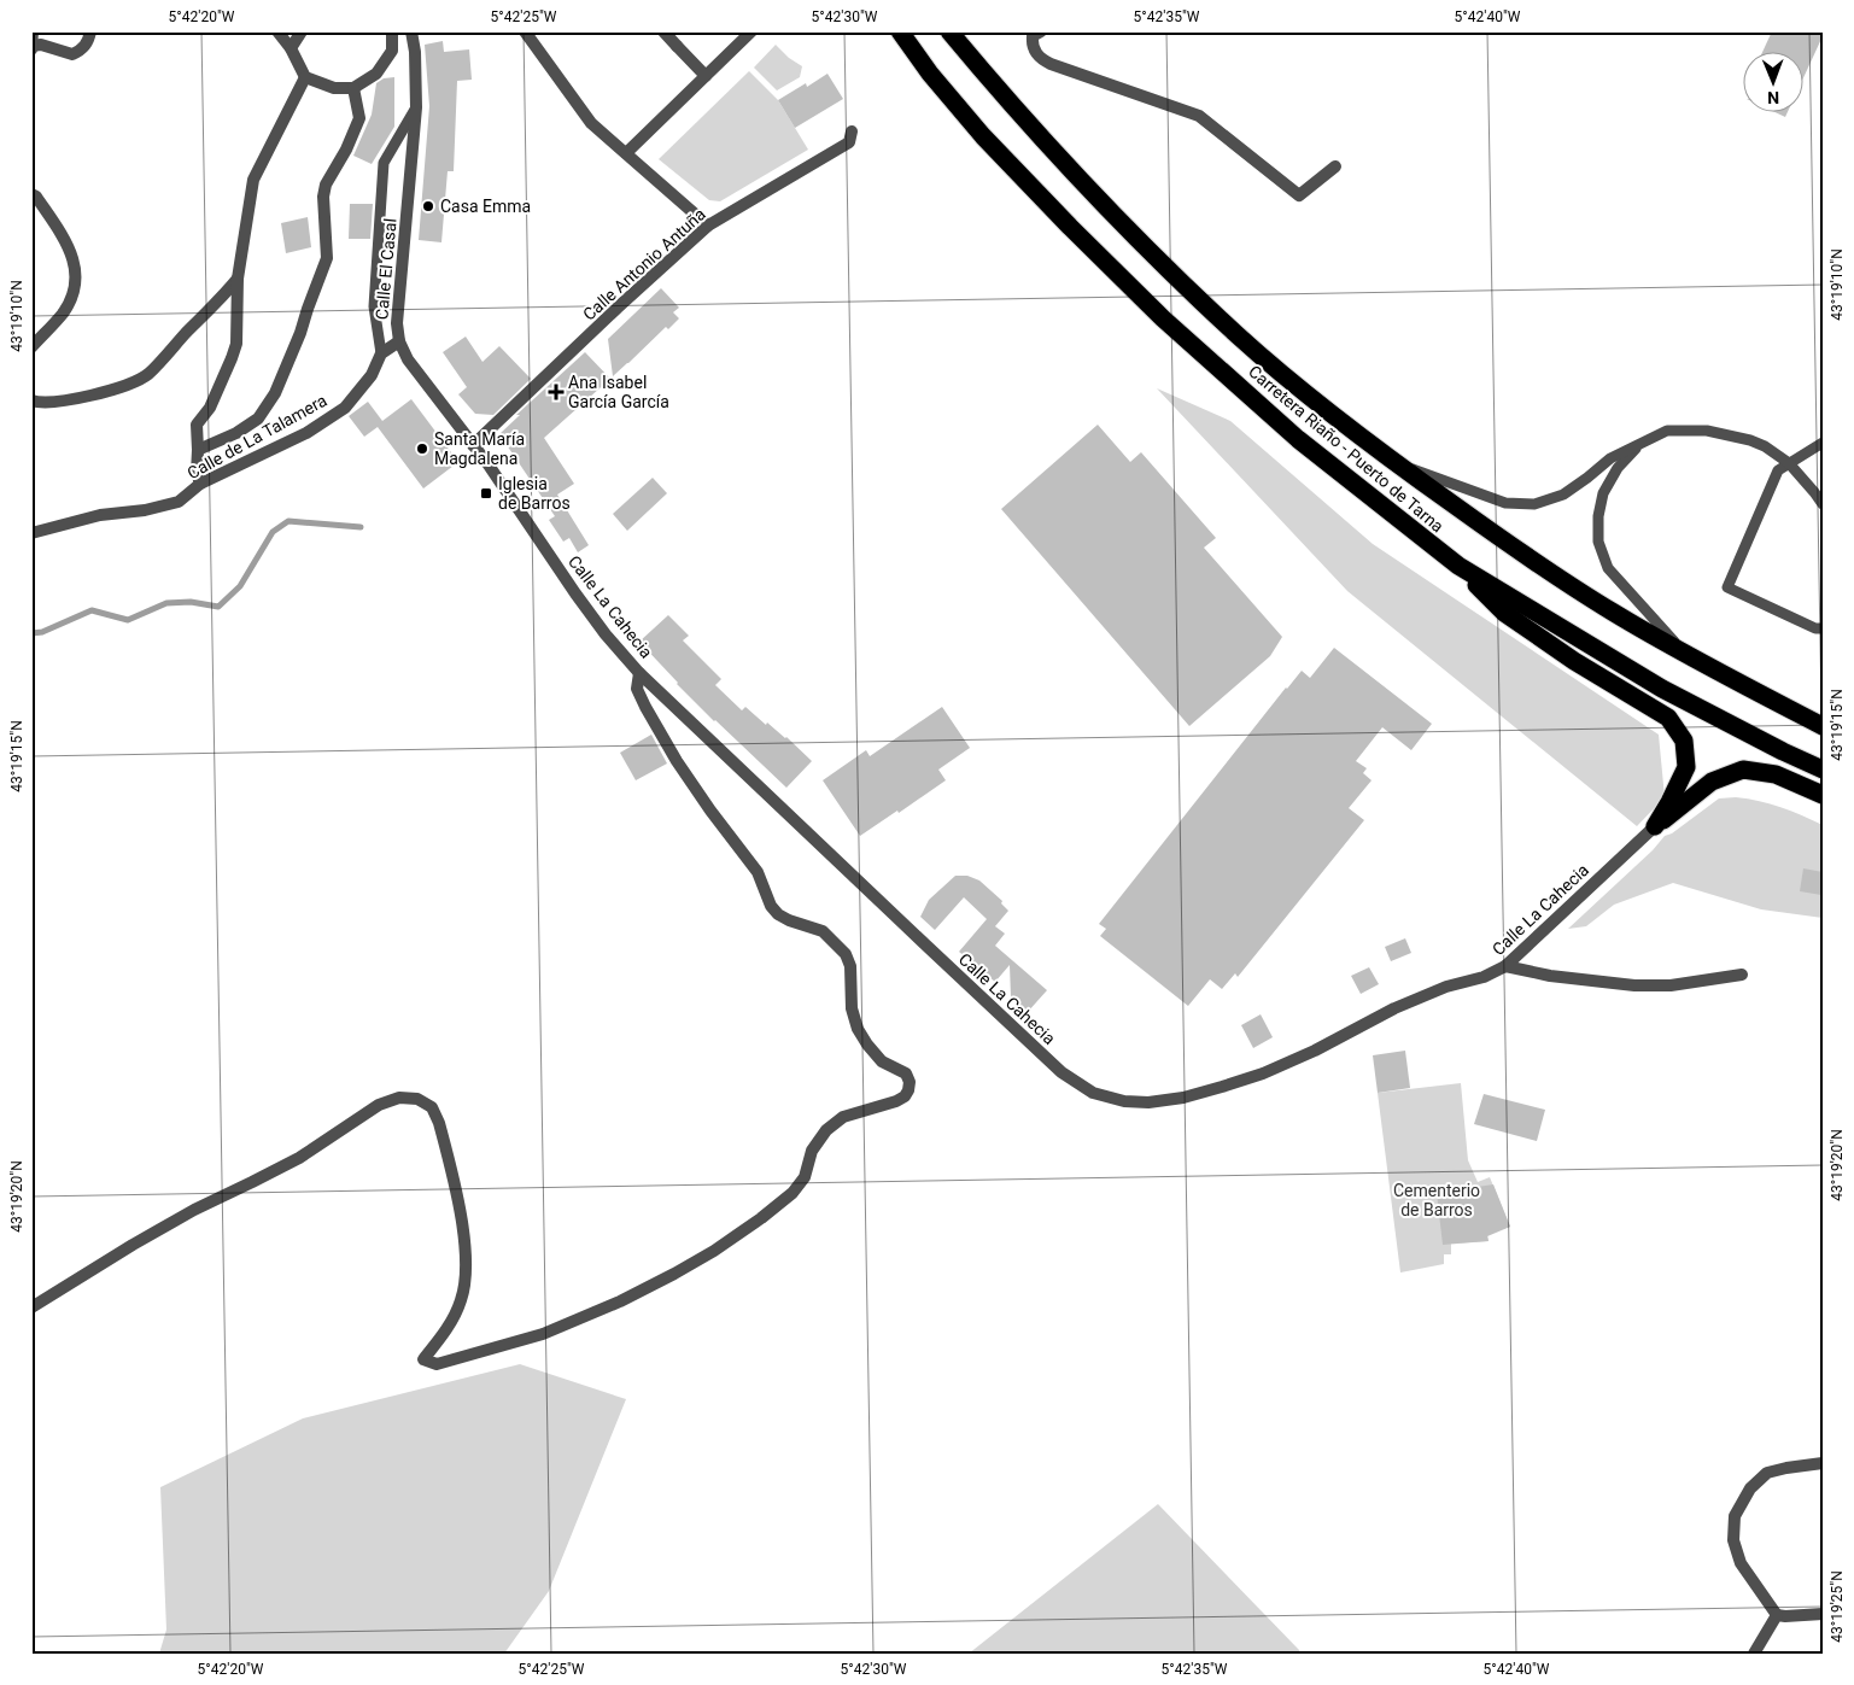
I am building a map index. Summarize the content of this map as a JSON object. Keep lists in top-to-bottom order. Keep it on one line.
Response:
{"streets":{"highway":["Carretera Riaño - Puerto de Tarna"],"street":["Calle Antonio Antuña","Calle El Casal","Calle de La Talamera","Calle La Cahecia"]},"crossings":[["Calle Antonio Antuña","Calle El Casal"],["Calle Antonio Antuña","Calle La Cahecia"],["Calle El Casal","Calle de La Talamera"],["Calle El Casal","Calle La Cahecia"]],"parks":["Cementerio de Barros"],"places":{"other":["Casa Emma","Santa María Magdalena"],"health":["Ana Isabel García García"],"transit":["Iglesia de Barros"]},"north":"bottom","coordinates":["5°42'20\"W","5°42'25\"W","5°42'30\"W","5°42'35\"W","5°42'40\"W","43°19'10\"N","43°19'15\"N","43°19'20\"N","43°19'25\"N"]}
